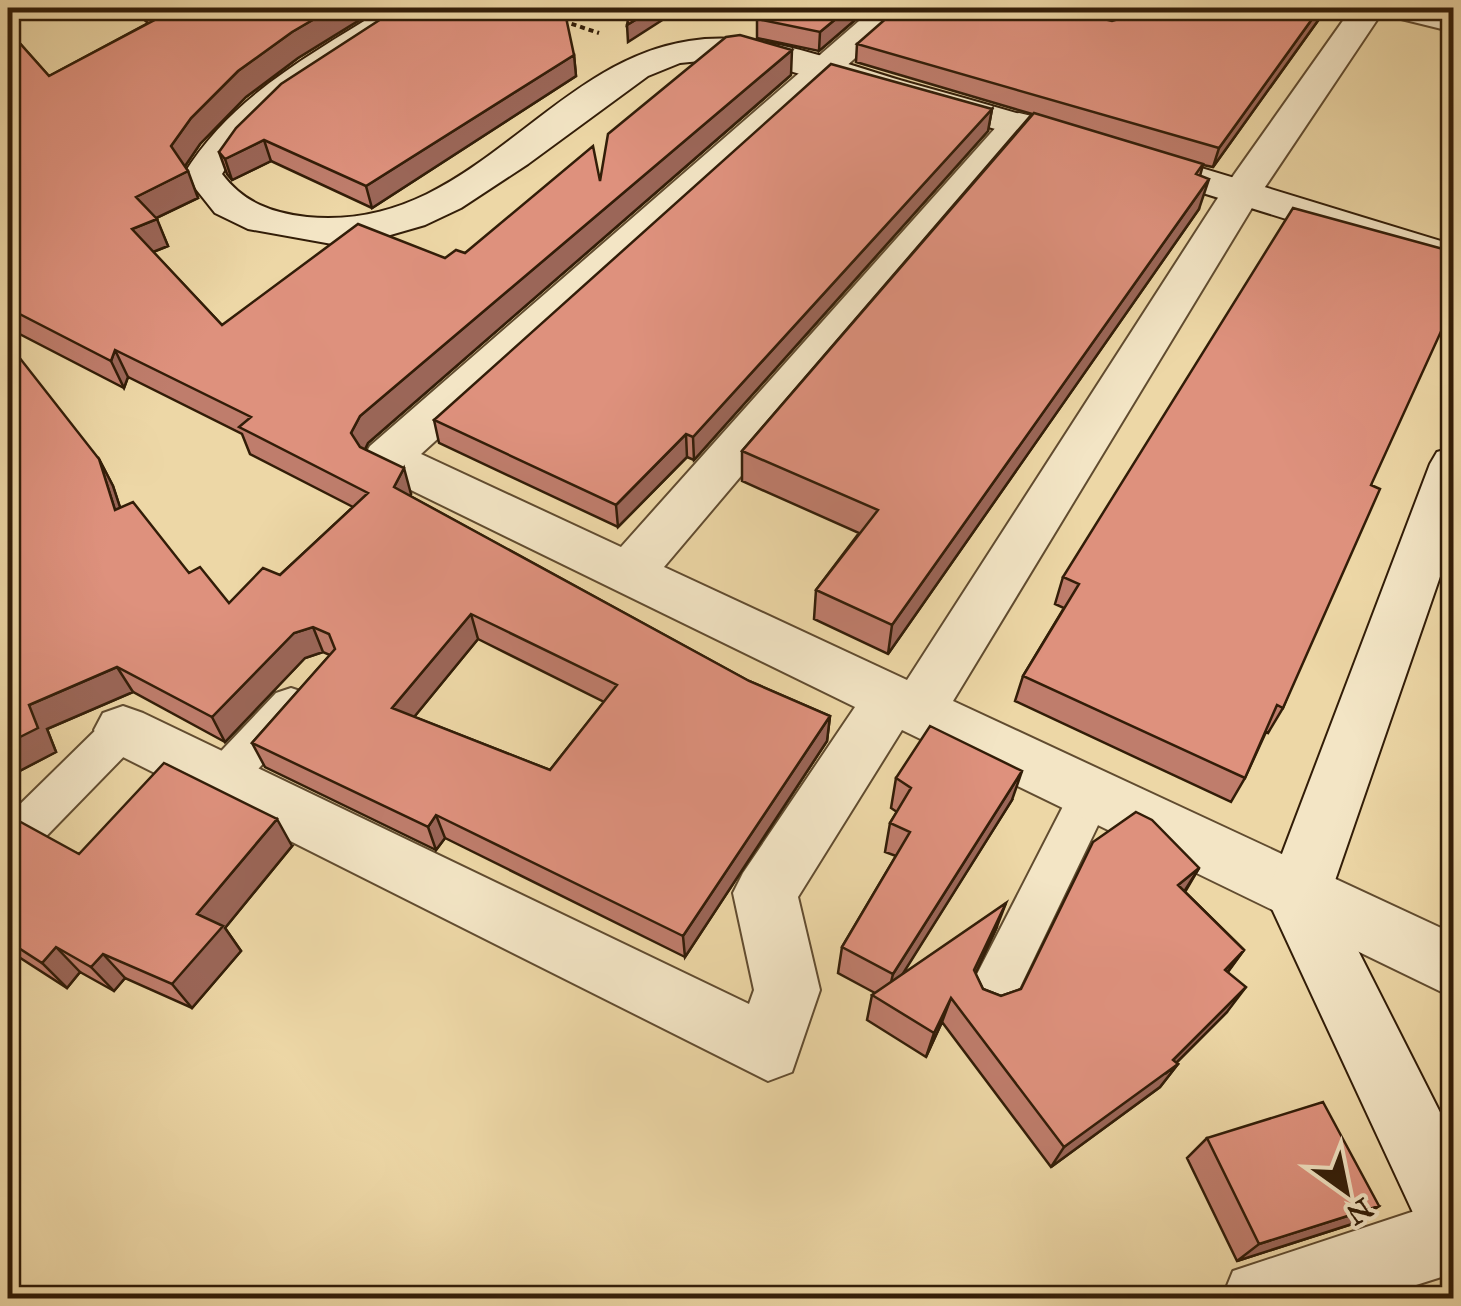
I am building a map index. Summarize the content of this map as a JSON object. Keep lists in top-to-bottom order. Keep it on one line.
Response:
{"north":"bottom right"}
